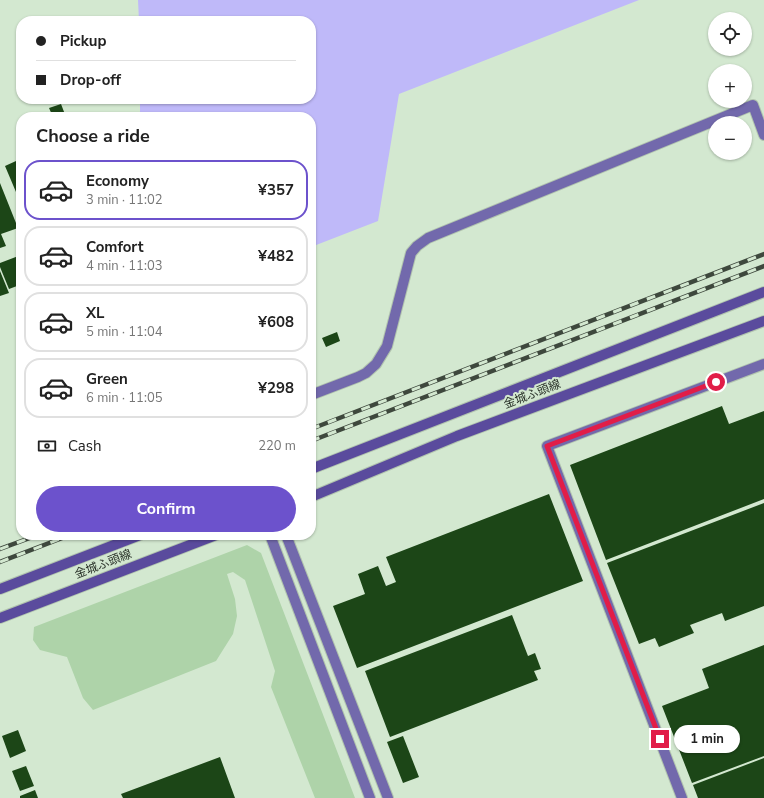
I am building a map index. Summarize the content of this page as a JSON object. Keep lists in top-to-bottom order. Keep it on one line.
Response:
{"streets":{"main road":["金城ふ頭線"]},"page":{"map_buttons":["+","−"],"banner":["Pickup","Drop-off"],"heading":"Choose a ride","list":[{"name":"Economy","note":"3 min · 11:02","value":"¥357"},{"name":"Comfort","note":"4 min · 11:03","value":"¥482"},{"name":"XL","note":"5 min · 11:04","value":"¥608"},{"name":"Green","note":"6 min · 11:05","value":"¥298"}],"pay":["Cash","220 m"],"buttons":"Confirm","bubble":"1 min"}}
